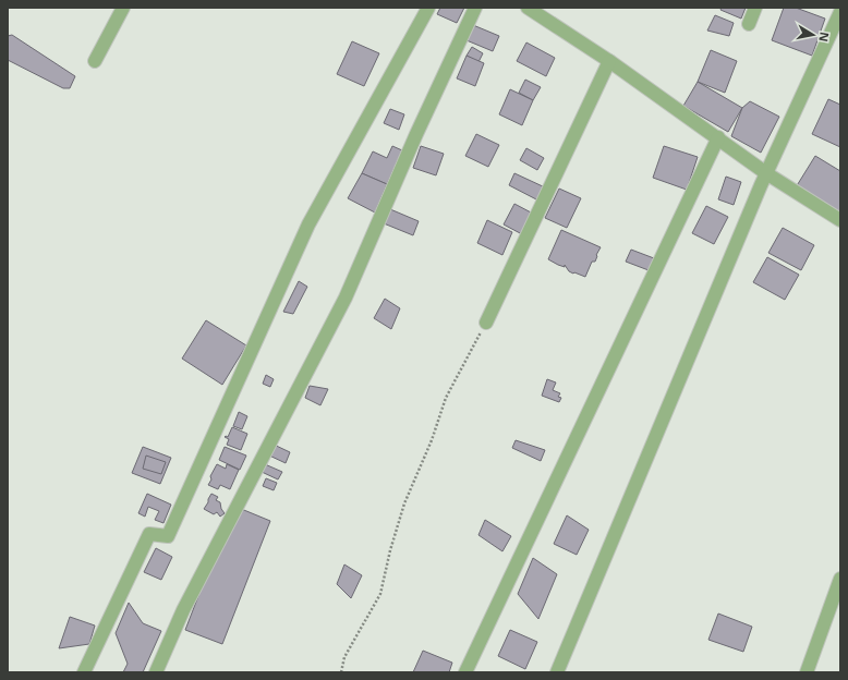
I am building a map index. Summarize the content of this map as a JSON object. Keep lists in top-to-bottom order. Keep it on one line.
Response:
{"north":"right"}
